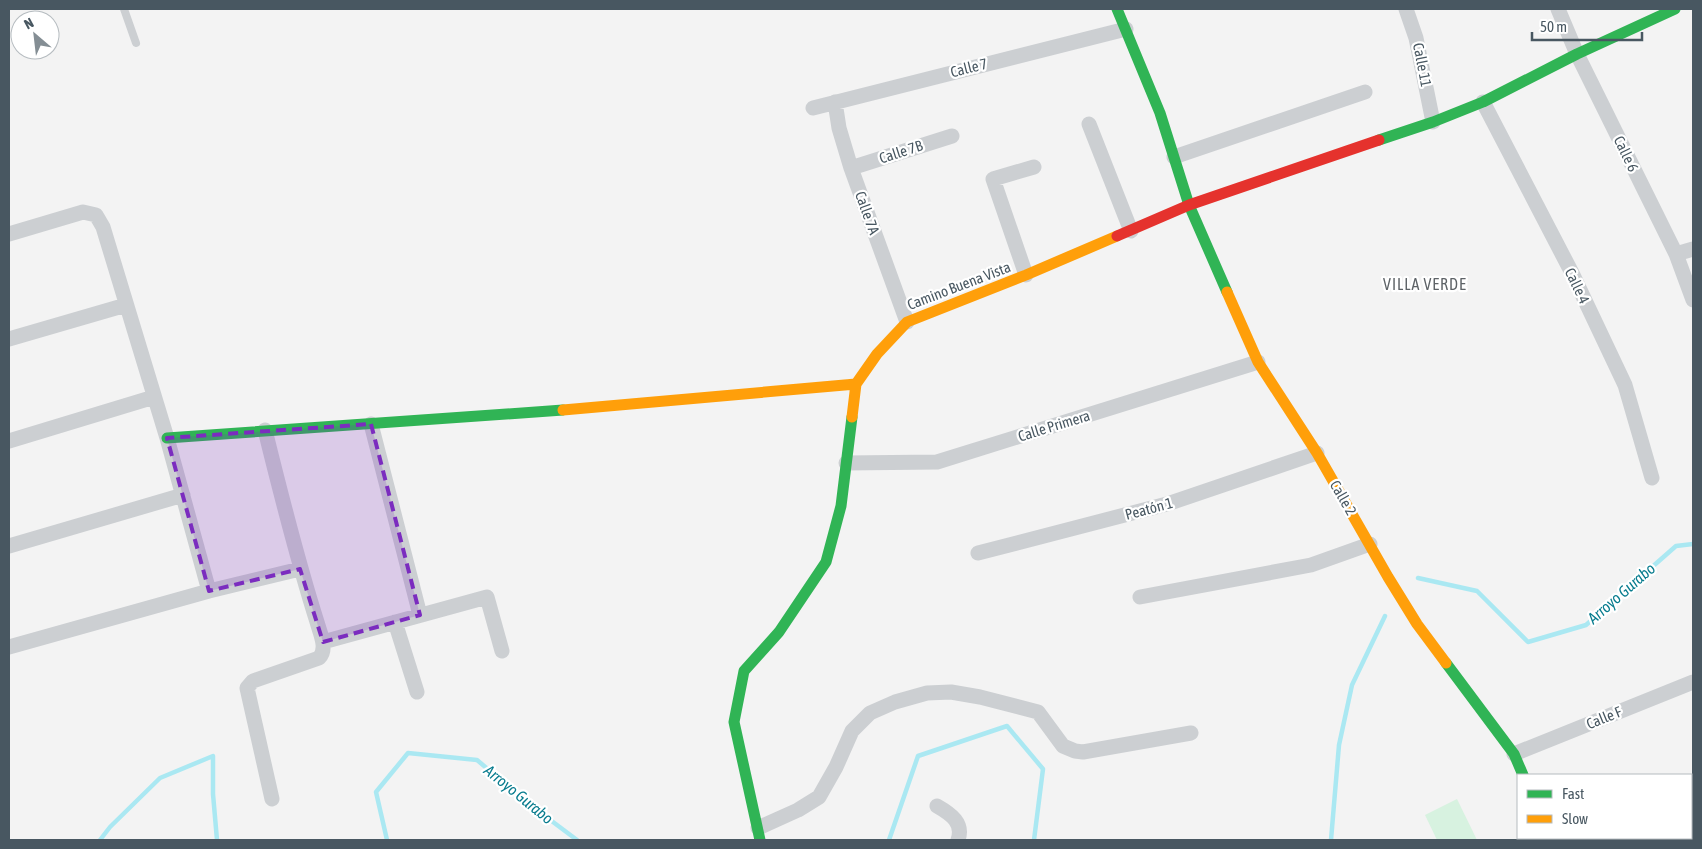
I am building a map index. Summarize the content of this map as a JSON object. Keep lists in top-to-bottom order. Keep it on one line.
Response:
{"streets":{"street":["Calle 11","Calle 7","Calle 7B","Calle 6","Calle 7A","Camino Buena Vista","Calle 4","Calle Primera","Calle 2","Peatón 1","Calle F"]},"crossings":[["Calle 11","Camino Buena Vista"],["Calle 7","Calle 7A"],["Calle 7B","Calle 7A"],["Calle 6","Camino Buena Vista"],["Calle 7A","Camino Buena Vista"],["Camino Buena Vista","Calle 4"],["Camino Buena Vista","Calle Primera"],["Camino Buena Vista","Calle 2"],["Calle Primera","Calle 2"],["Calle 2","Peatón 1"],["Calle 2","Calle F"]],"districts":["VILLA VERDE"],"water":["Arroyo Gurabo"],"legend":["Fast","Slow"],"scale_bar":"50 m","north":"top left"}
